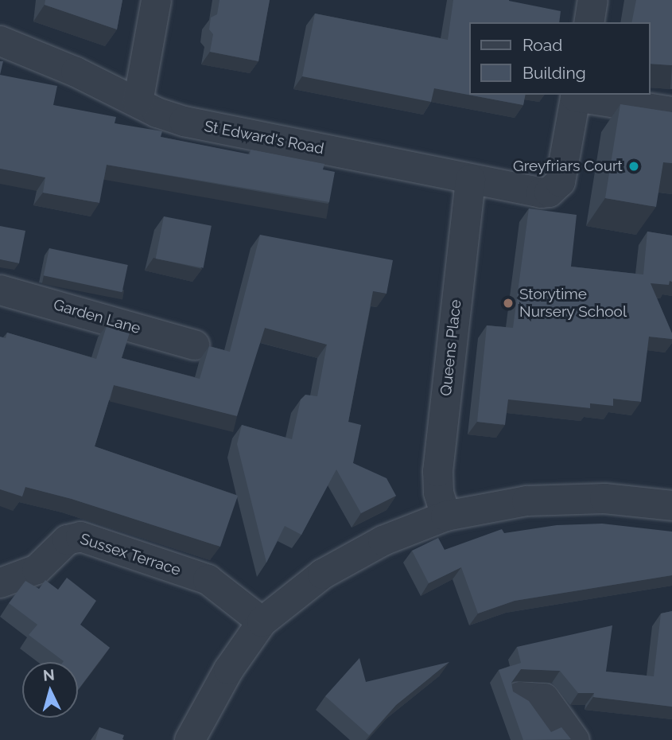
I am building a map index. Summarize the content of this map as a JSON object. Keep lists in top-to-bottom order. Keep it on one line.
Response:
{"streets":{"street":["St Edward's Road","Garden Lane","Queens Place","Sussex Terrace"]},"crossings":[["St Edward's Road","Queens Place"]],"places":["Greyfriars Court","Storytime Nursery School"],"legend":["Road","Building"],"north":"top"}
